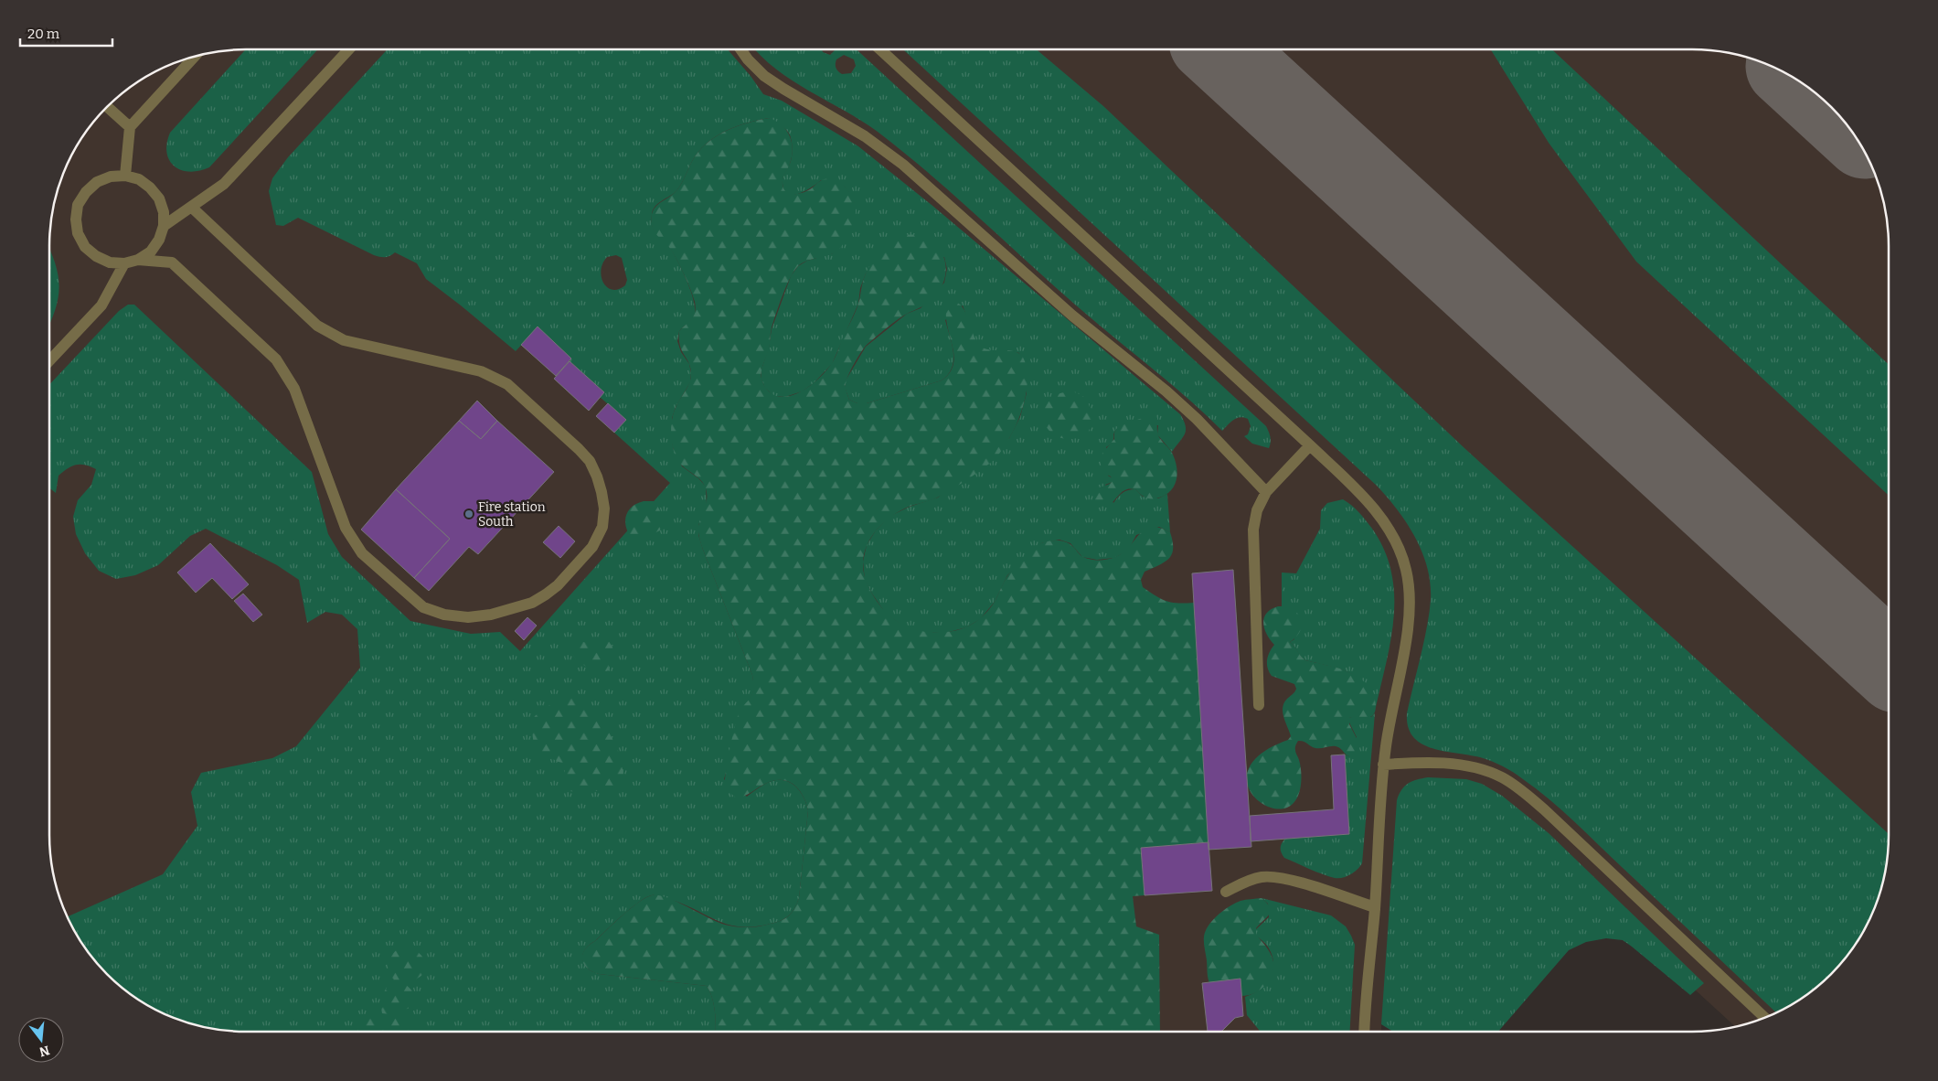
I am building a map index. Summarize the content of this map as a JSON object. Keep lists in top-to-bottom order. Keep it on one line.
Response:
{"places":["Fire station South"],"scale_bar":"20 m","north":"bottom"}
